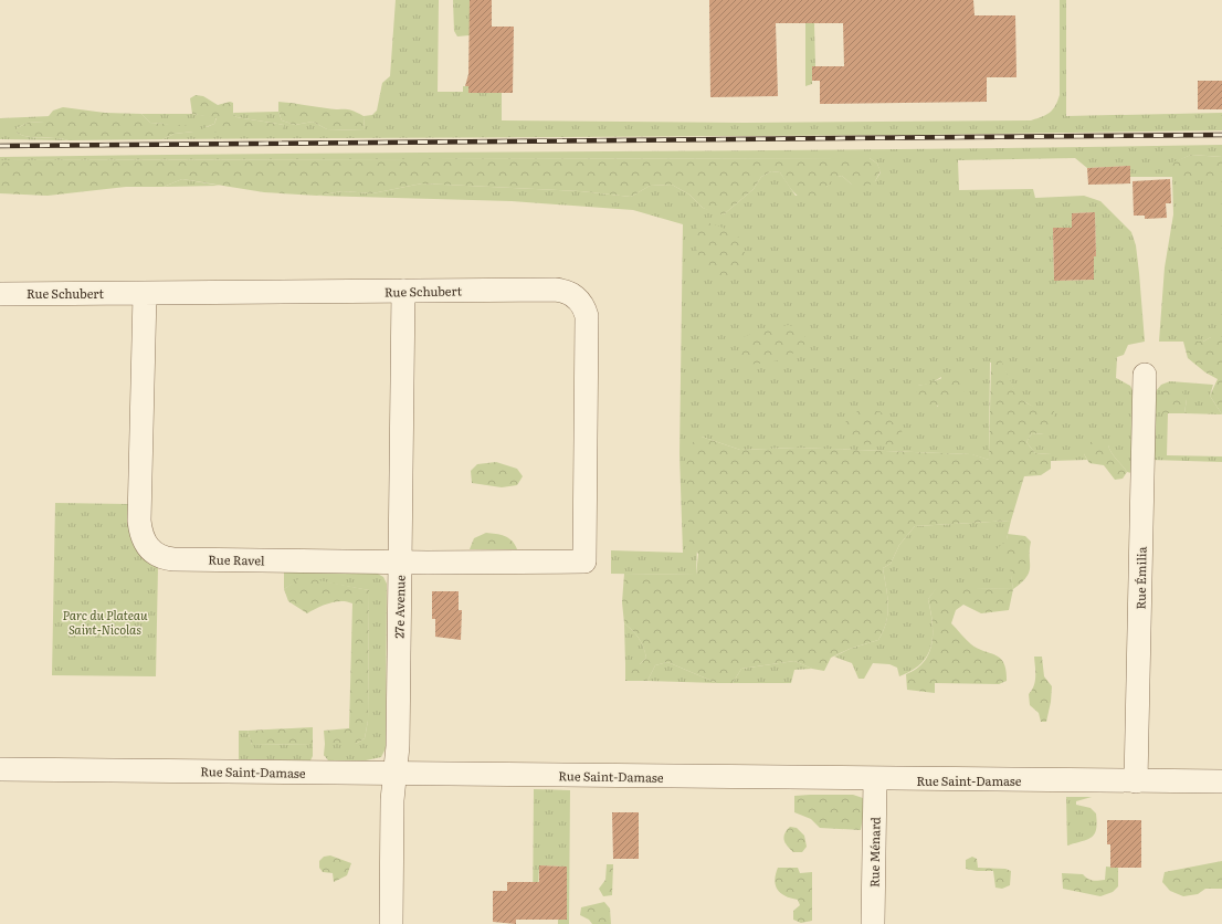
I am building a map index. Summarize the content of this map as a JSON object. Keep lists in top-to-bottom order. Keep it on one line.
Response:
{"streets":{"street":["Rue Schubert","Rue Ravel","Rue Émilia","27e Avenue","Rue Saint-Damase","Rue Ménard"]},"crossings":[["Rue Schubert","Rue Ravel"],["Rue Schubert","27e Avenue"],["Rue Ravel","27e Avenue"],["Rue Émilia","Rue Saint-Damase"],["27e Avenue","Rue Saint-Damase"],["Rue Saint-Damase","Rue Ménard"]],"parks":["Parc du Plateau Saint-Nicolas"]}
